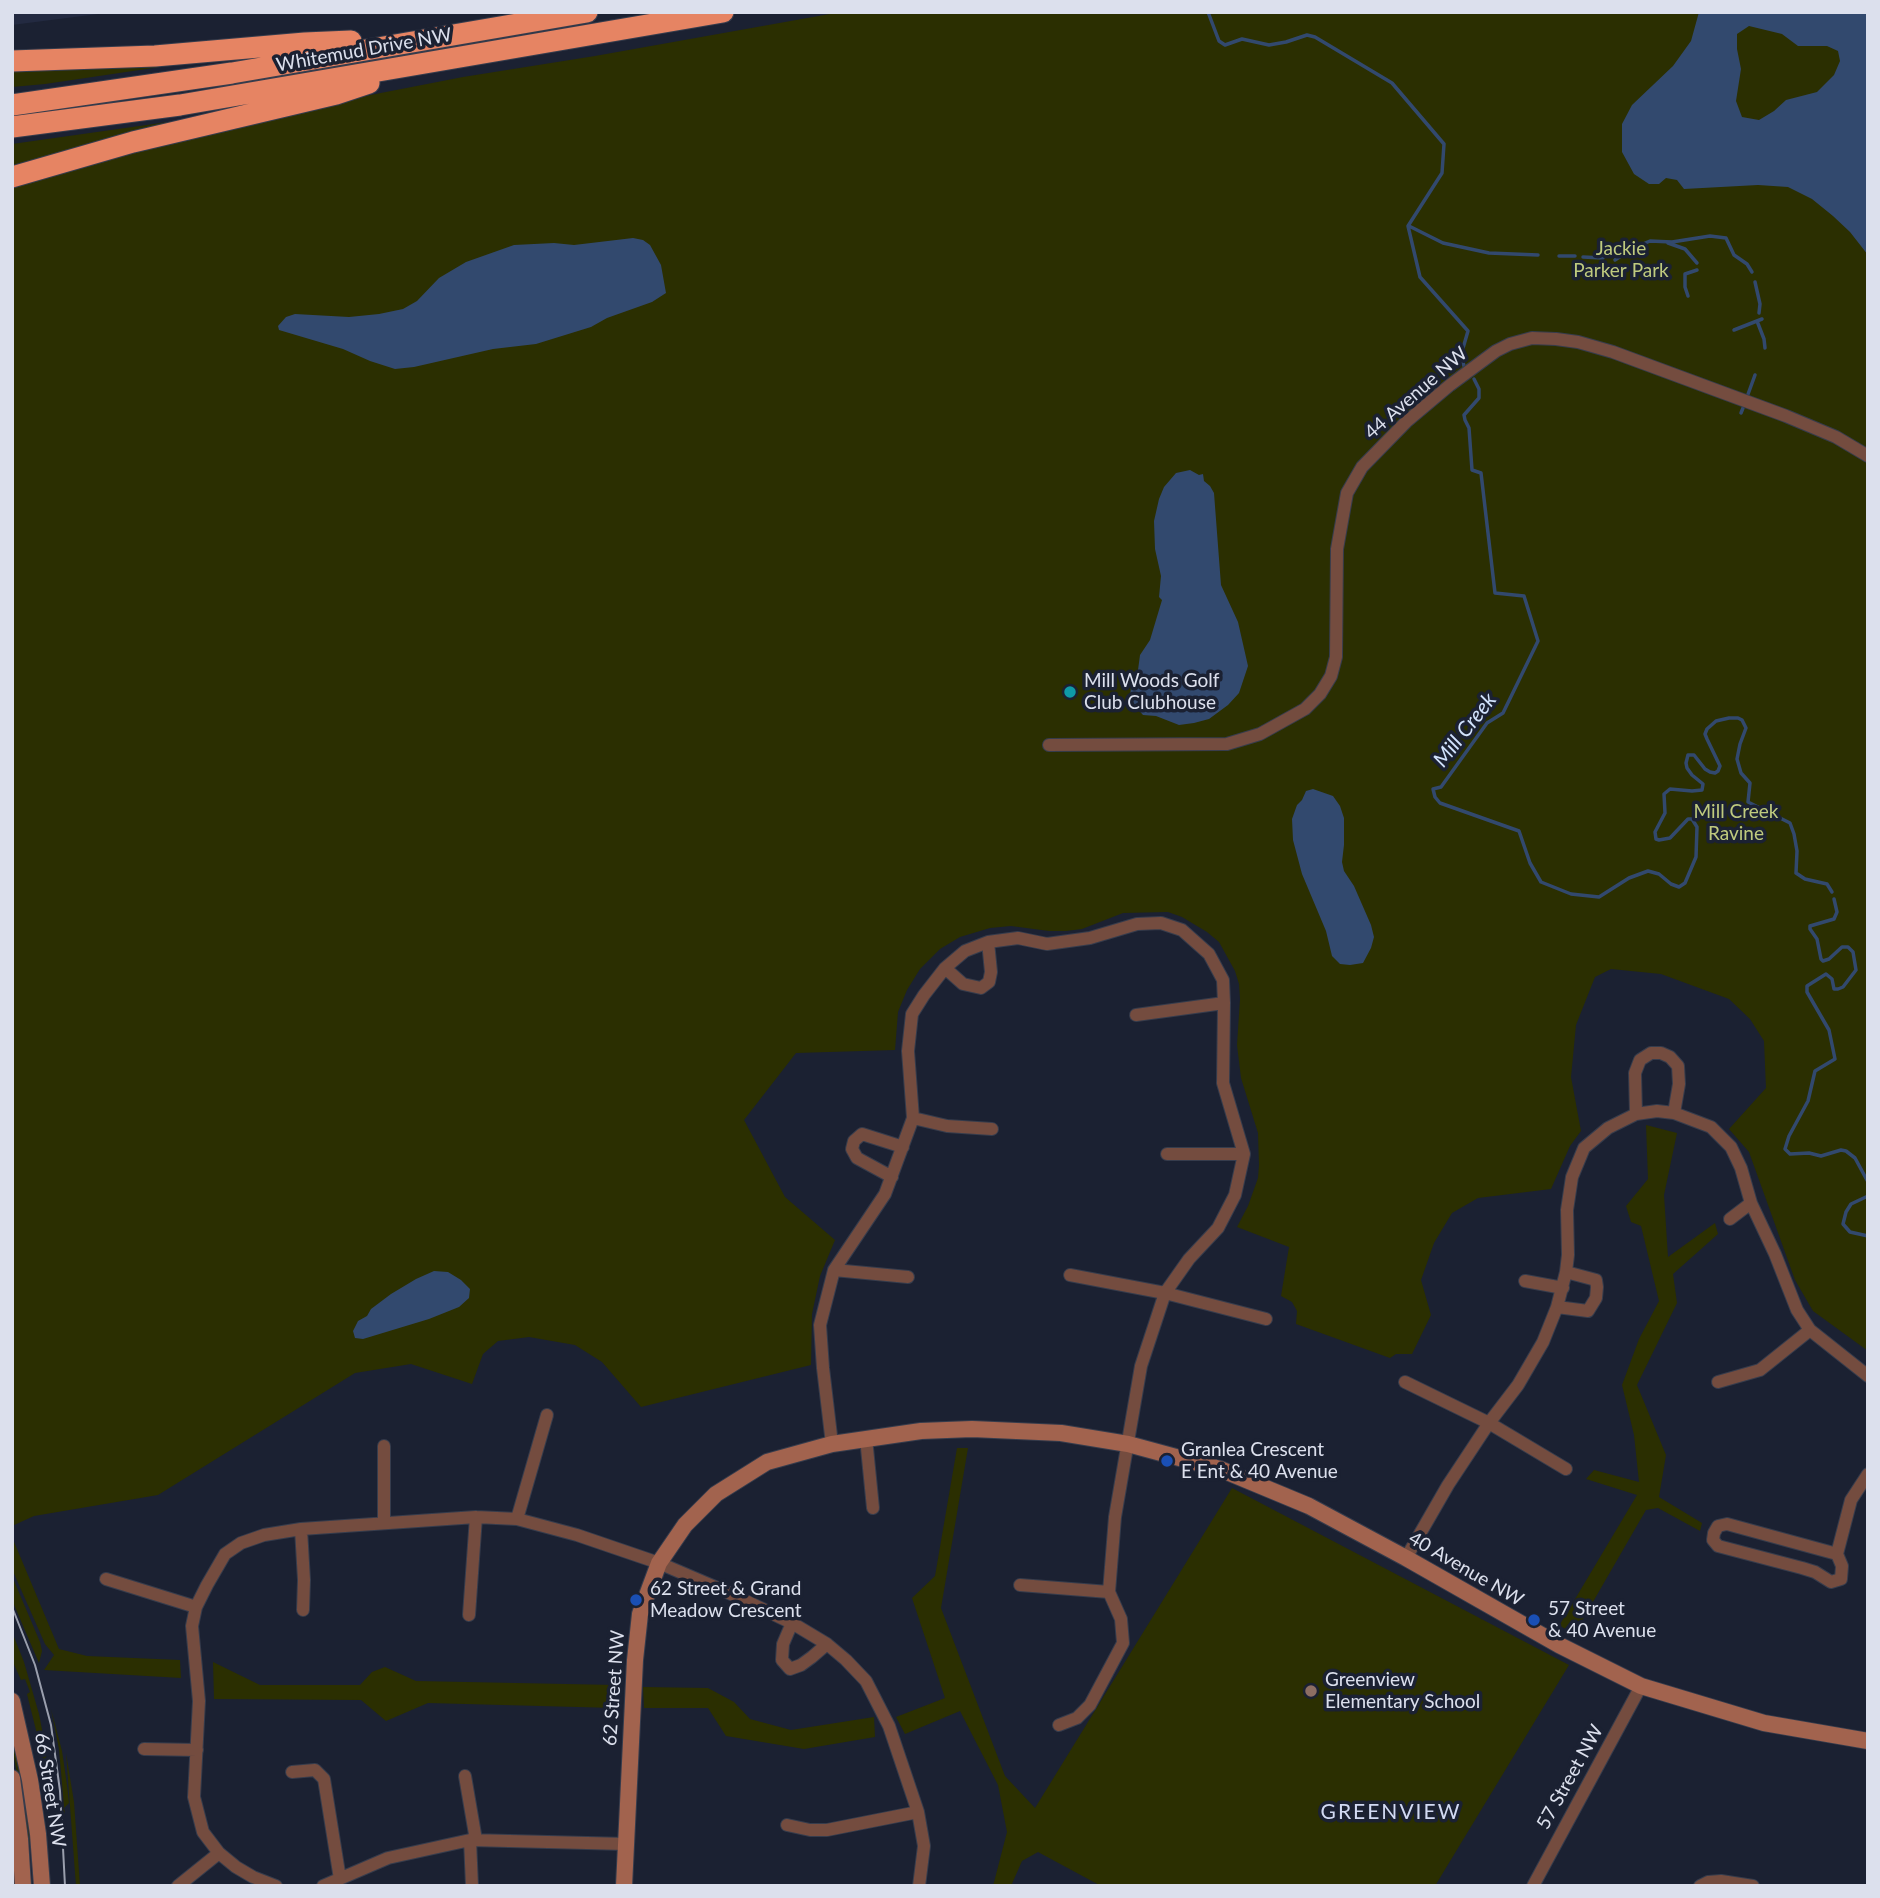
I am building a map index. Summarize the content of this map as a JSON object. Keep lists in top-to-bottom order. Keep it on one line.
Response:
{"streets":{"highway":["Whitemud Drive NW"],"street":["44 Avenue NW","40 Avenue NW","62 Street NW","57 Street NW","66 Street NW"]},"crossings":[["40 Avenue NW","62 Street NW"],["40 Avenue NW","57 Street NW"]],"districts":["GREENVIEW"],"water":["Mill Creek"],"parks":["Jackie Parker Park","Mill Creek Ravine"],"places":["Mill Woods Golf Club Clubhouse","Granlea Crescent E Ent & 40 Avenue","62 Street & Grand Meadow Crescent","57 Street & 40 Avenue","Greenview Elementary School"]}
